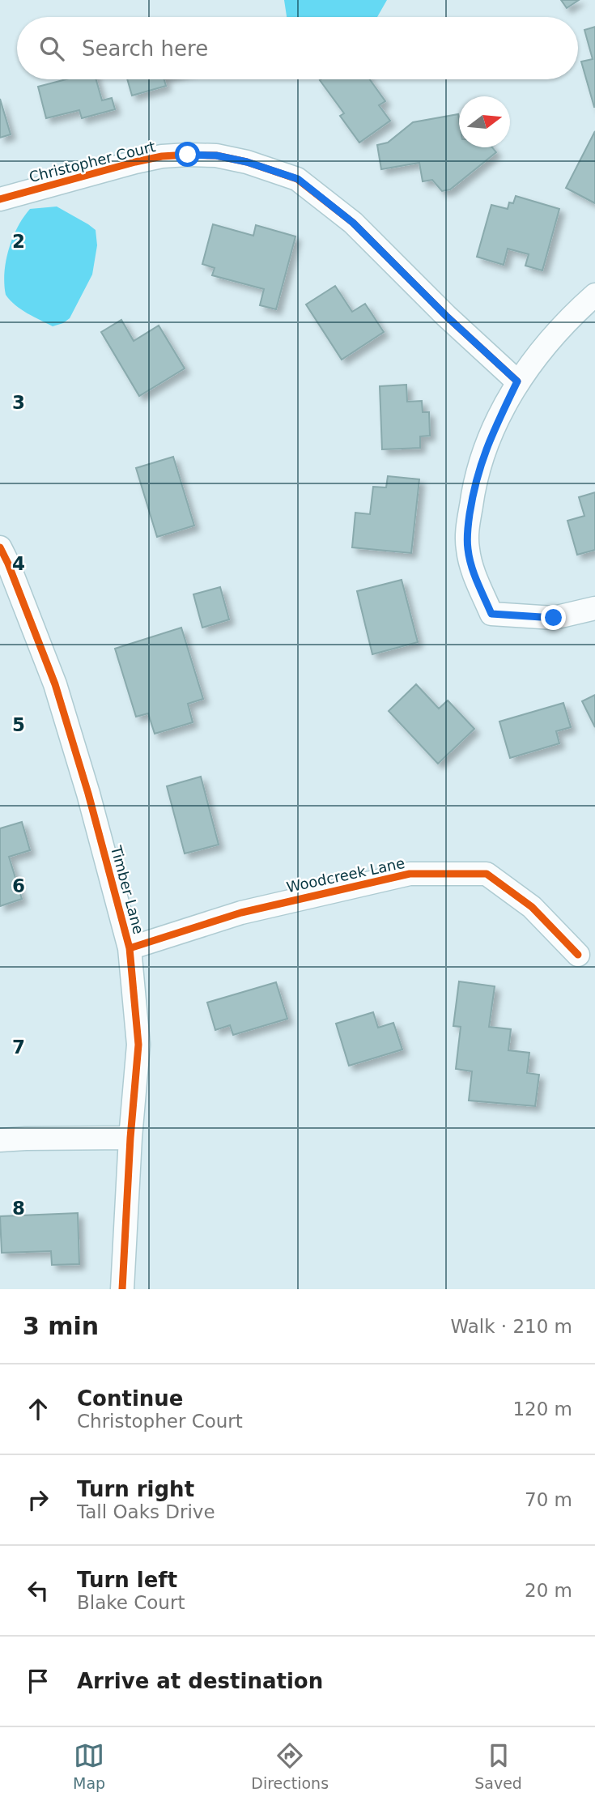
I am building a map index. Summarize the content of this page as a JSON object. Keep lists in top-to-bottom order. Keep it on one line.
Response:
{"streets":{"street":["Christopher Court","Woodcreek Lane","Timber Lane"]},"crossings":[["Woodcreek Lane","Timber Lane"]],"north":"right","page":{"search":"Search here","heading":["3 min","Walk · 210 m"],"list":[["Continue","Christopher Court","120 m"],["Turn right","Tall Oaks Drive","70 m"],["Turn left","Blake Court","20 m"],"Arrive at destination"],"nav":["Map","Directions","Saved"]},"grid":{"rows":["2","3","4","5","6","7","8"]}}
